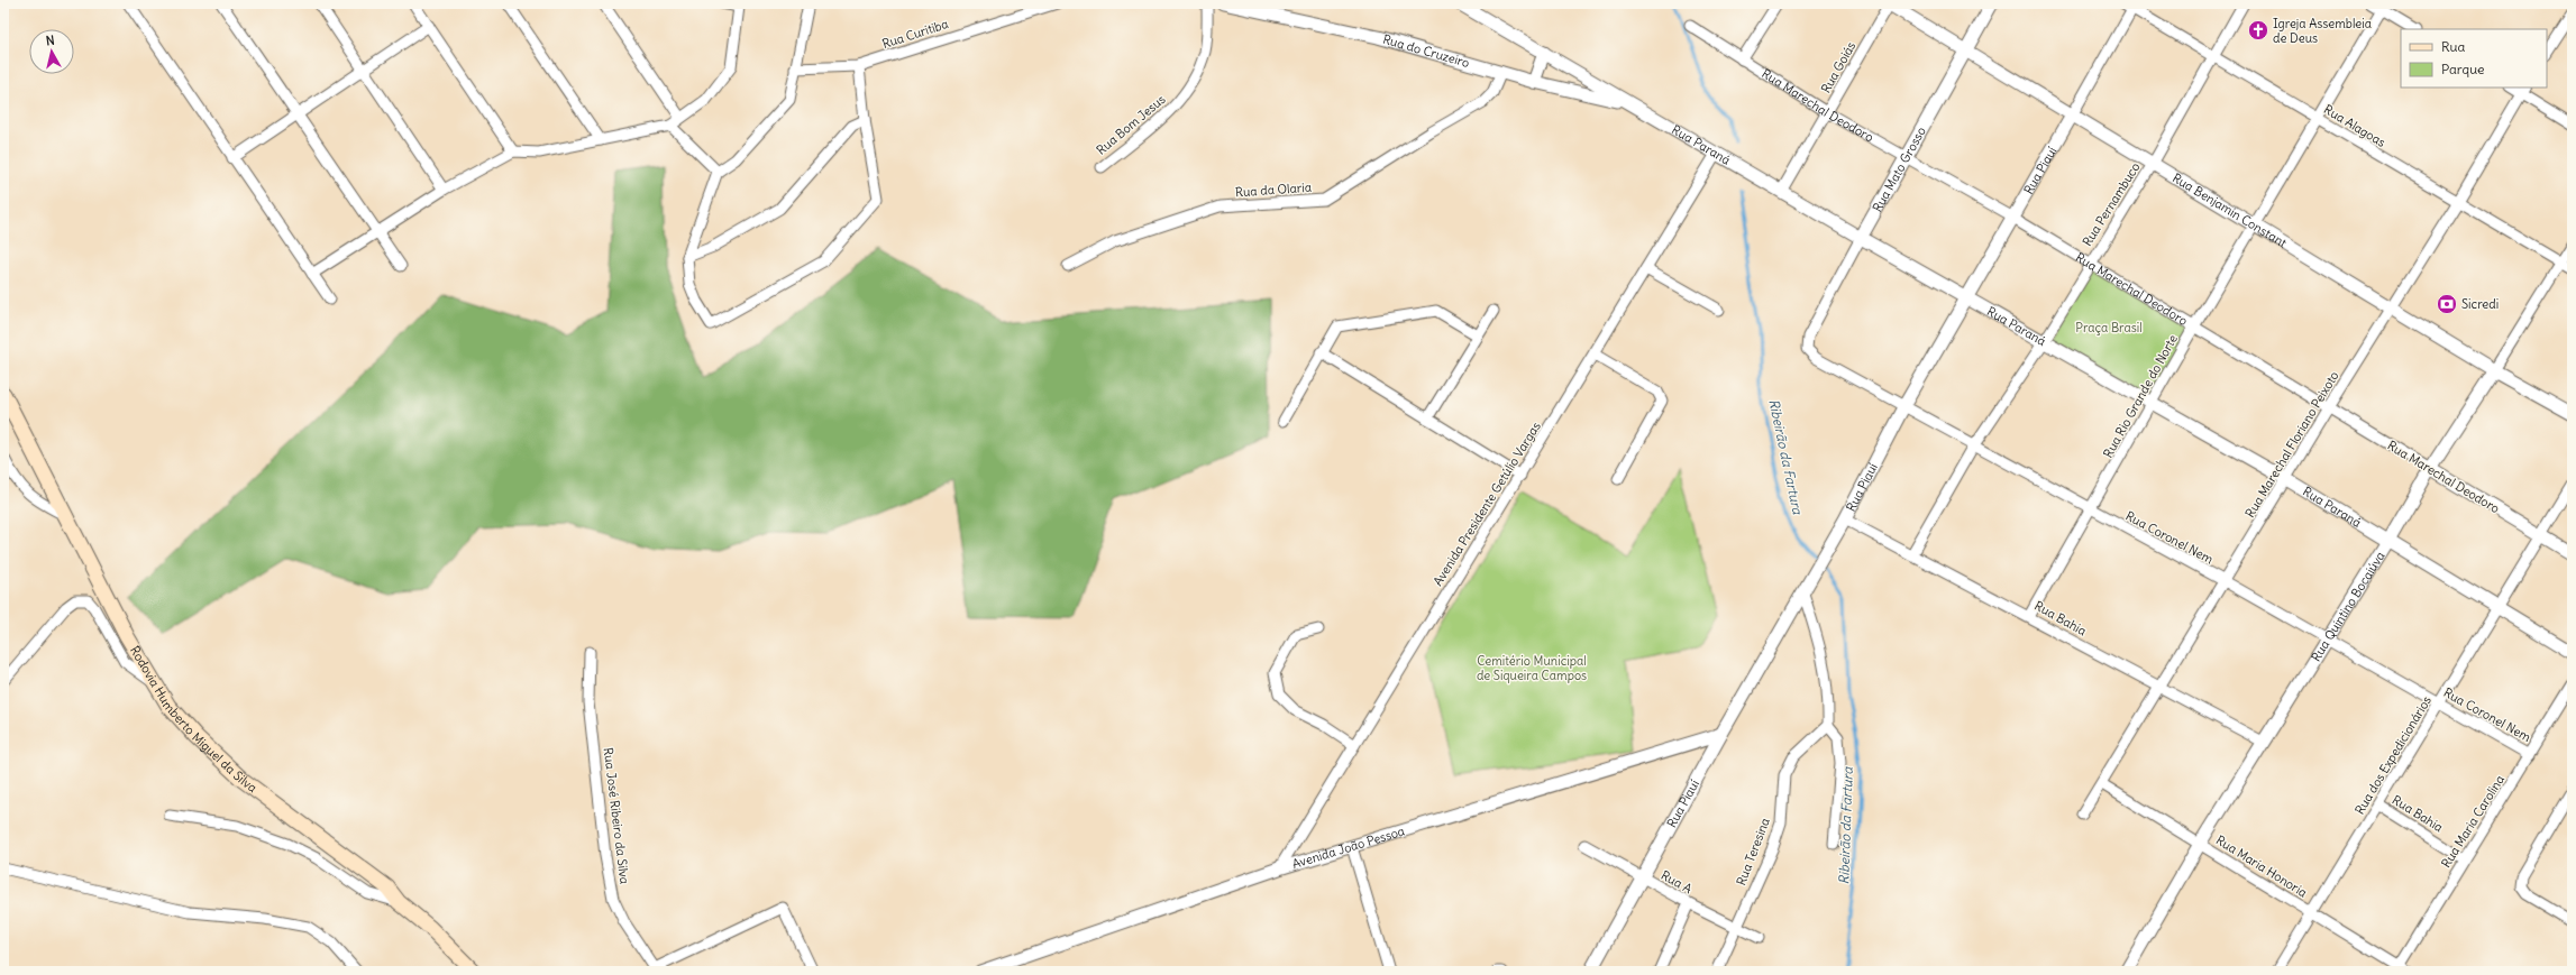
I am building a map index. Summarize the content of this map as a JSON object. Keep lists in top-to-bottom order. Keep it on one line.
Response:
{"streets":{"main road":["Rodovia Humberto Miguel da Silva"],"street":["Rua Curitiba","Rua do Cruzeiro","Rua Goiás","Rua Marechal Deodoro","Rua Bom Jesus","Rua Alagoas","Rua Paraná","Rua Mato Grosso","Rua Piauí","Rua da Olaria","Rua Pernambuco","Rua Benjamin Constant","Rua Rio Grande do Norte","Rua Marechal Floriano Peixoto","Avenida Presidente Getúlio Vargas","Rua Coronel Nem","Rua Quintino Bocaiúva","Rua Bahia","Rua dos Expedicionários","Rua José Ribeiro da Silva","Rua Maria Carolina","Avenida João Pessoa","Rua Teresina","Rua Maria Honoria","Rua A"]},"crossings":[["Rua do Cruzeiro","Rua Paraná"],["Rua do Cruzeiro","Rua da Olaria"],["Rua Goiás","Rua Marechal Deodoro"],["Rua Goiás","Rua Paraná"],["Rua Goiás","Rua Benjamin Constant"],["Rua Marechal Deodoro","Rua Mato Grosso"],["Rua Marechal Deodoro","Rua Piauí"],["Rua Marechal Deodoro","Rua Pernambuco"],["Rua Marechal Deodoro","Rua Rio Grande do Norte"],["Rua Marechal Deodoro","Rua Marechal Floriano Peixoto"],["Rua Marechal Deodoro","Rua Quintino Bocaiúva"],["Rua Marechal Deodoro","Rua dos Expedicionários"],["Rua Alagoas","Rua Piauí"],["Rua Alagoas","Rua Pernambuco"],["Rua Alagoas","Rua Rio Grande do Norte"],["Rua Alagoas","Rua Marechal Floriano Peixoto"],["Rua Alagoas","Rua Quintino Bocaiúva"],["Rua Paraná","Rua Mato Grosso"],["Rua Paraná","Rua Piauí"],["Rua Paraná","Rua Pernambuco"],["Rua Paraná","Rua Rio Grande do Norte"],["Rua Paraná","Rua Marechal Floriano Peixoto"],["Rua Paraná","Avenida Presidente Getúlio Vargas"],["Rua Paraná","Rua Quintino Bocaiúva"],["Rua Paraná","Rua dos Expedicionários"],["Rua Mato Grosso","Rua Benjamin Constant"],["Rua Mato Grosso","Rua Coronel Nem"],["Rua Piauí","Rua Benjamin Constant"],["Rua Piauí","Rua Coronel Nem"],["Rua Piauí","Rua Bahia"],["Rua Piauí","Avenida João Pessoa"],["Rua Piauí","Rua A"],["Rua Pernambuco","Rua Benjamin Constant"],["Rua Pernambuco","Rua Coronel Nem"],["Rua Pernambuco","Rua Bahia"],["Rua Benjamin Constant","Rua Rio Grande do Norte"],["Rua Benjamin Constant","Rua Marechal Floriano Peixoto"],["Rua Benjamin Constant","Rua Quintino Bocaiúva"],["Rua Rio Grande do Norte","Rua Coronel Nem"],["Rua Rio Grande do Norte","Rua Bahia"],["Rua Marechal Floriano Peixoto","Rua Coronel Nem"],["Rua Marechal Floriano Peixoto","Rua Bahia"],["Rua Marechal Floriano Peixoto","Rua Maria Honoria"],["Avenida Presidente Getúlio Vargas","Avenida João Pessoa"],["Rua Coronel Nem","Rua Quintino Bocaiúva"],["Rua Coronel Nem","Rua dos Expedicionários"],["Rua Coronel Nem","Rua Maria Carolina"],["Rua Quintino Bocaiúva","Rua Bahia"],["Rua Quintino Bocaiúva","Rua Maria Honoria"],["Rua Bahia","Rua dos Expedicionários"],["Rua Bahia","Rua Maria Carolina"],["Rua dos Expedicionários","Rua Maria Honoria"],["Rua Maria Carolina","Rua Maria Honoria"],["Rua Teresina","Rua A"]],"water":["Ribeirão da Fartura"],"parks":["Praça Brasil","Cemitério Municipal de Siqueira Campos"],"places":{"church":["Igreja Assembleia de Deus"],"bank":["Sicredi"]},"legend":["Rua","Parque"],"north":"top"}
